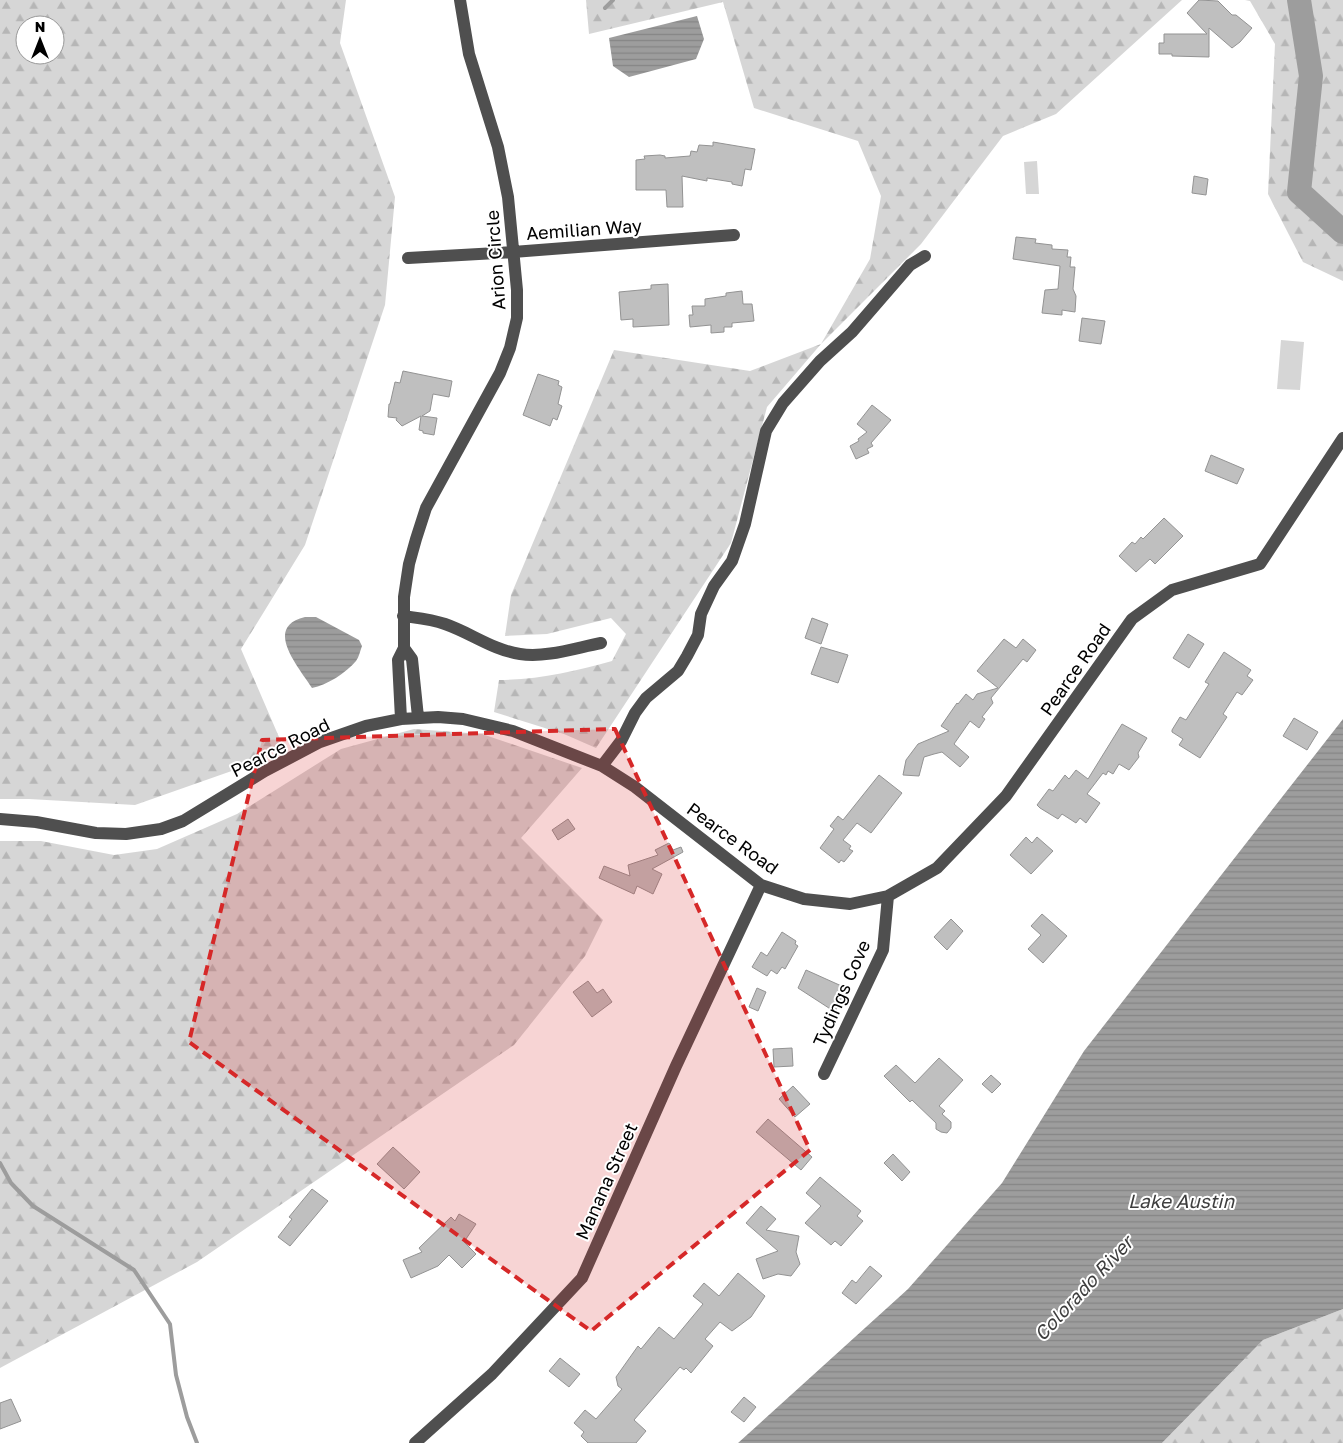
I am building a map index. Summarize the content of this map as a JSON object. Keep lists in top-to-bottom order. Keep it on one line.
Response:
{"streets":{"street":["Aemilian Way","Arion Circle","Pearce Road","Tydings Cove","Manana Street"]},"crossings":[["Aemilian Way","Arion Circle"],["Arion Circle","Pearce Road"],["Pearce Road","Tydings Cove"],["Pearce Road","Manana Street"]],"water":["Lake Austin","Colorado River"],"north":"top"}
